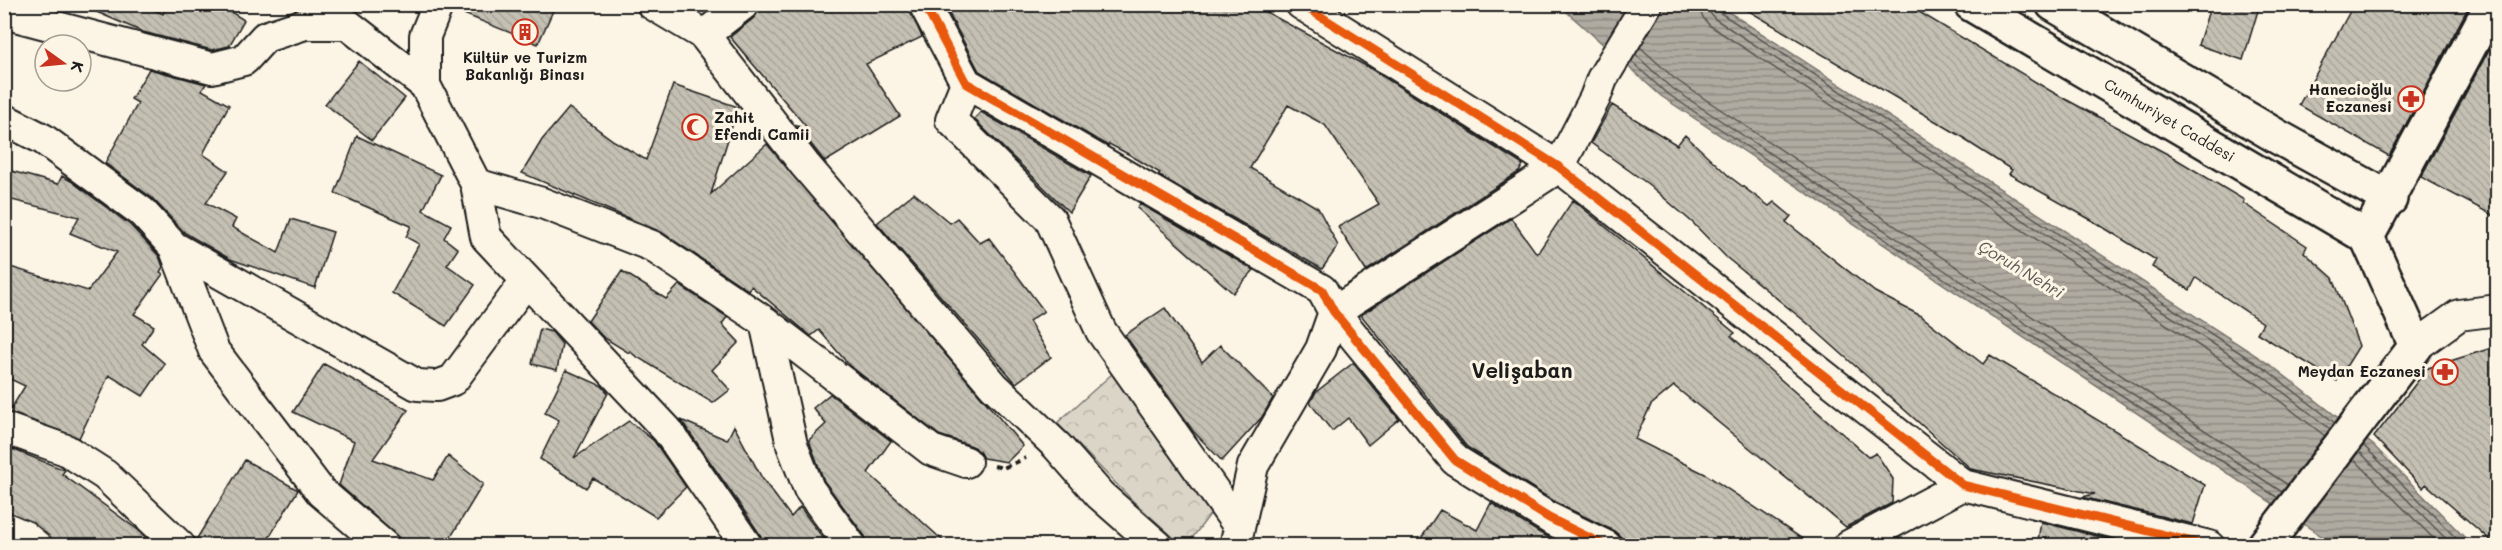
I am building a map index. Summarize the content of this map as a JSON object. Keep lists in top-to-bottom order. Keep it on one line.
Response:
{"streets":{"main road":["Cumhuriyet Caddesi"]},"districts":["Velişaban"],"water":["Çoruh Nehri"],"places":{"building":["Kültür ve Turizm Bakanlığı Binası"],"pharmacy":["Hanecioğlu Eczanesi","Meydan Eczanesi"],"mosque":["Zahit Efendi Camii"]},"north":"right"}
